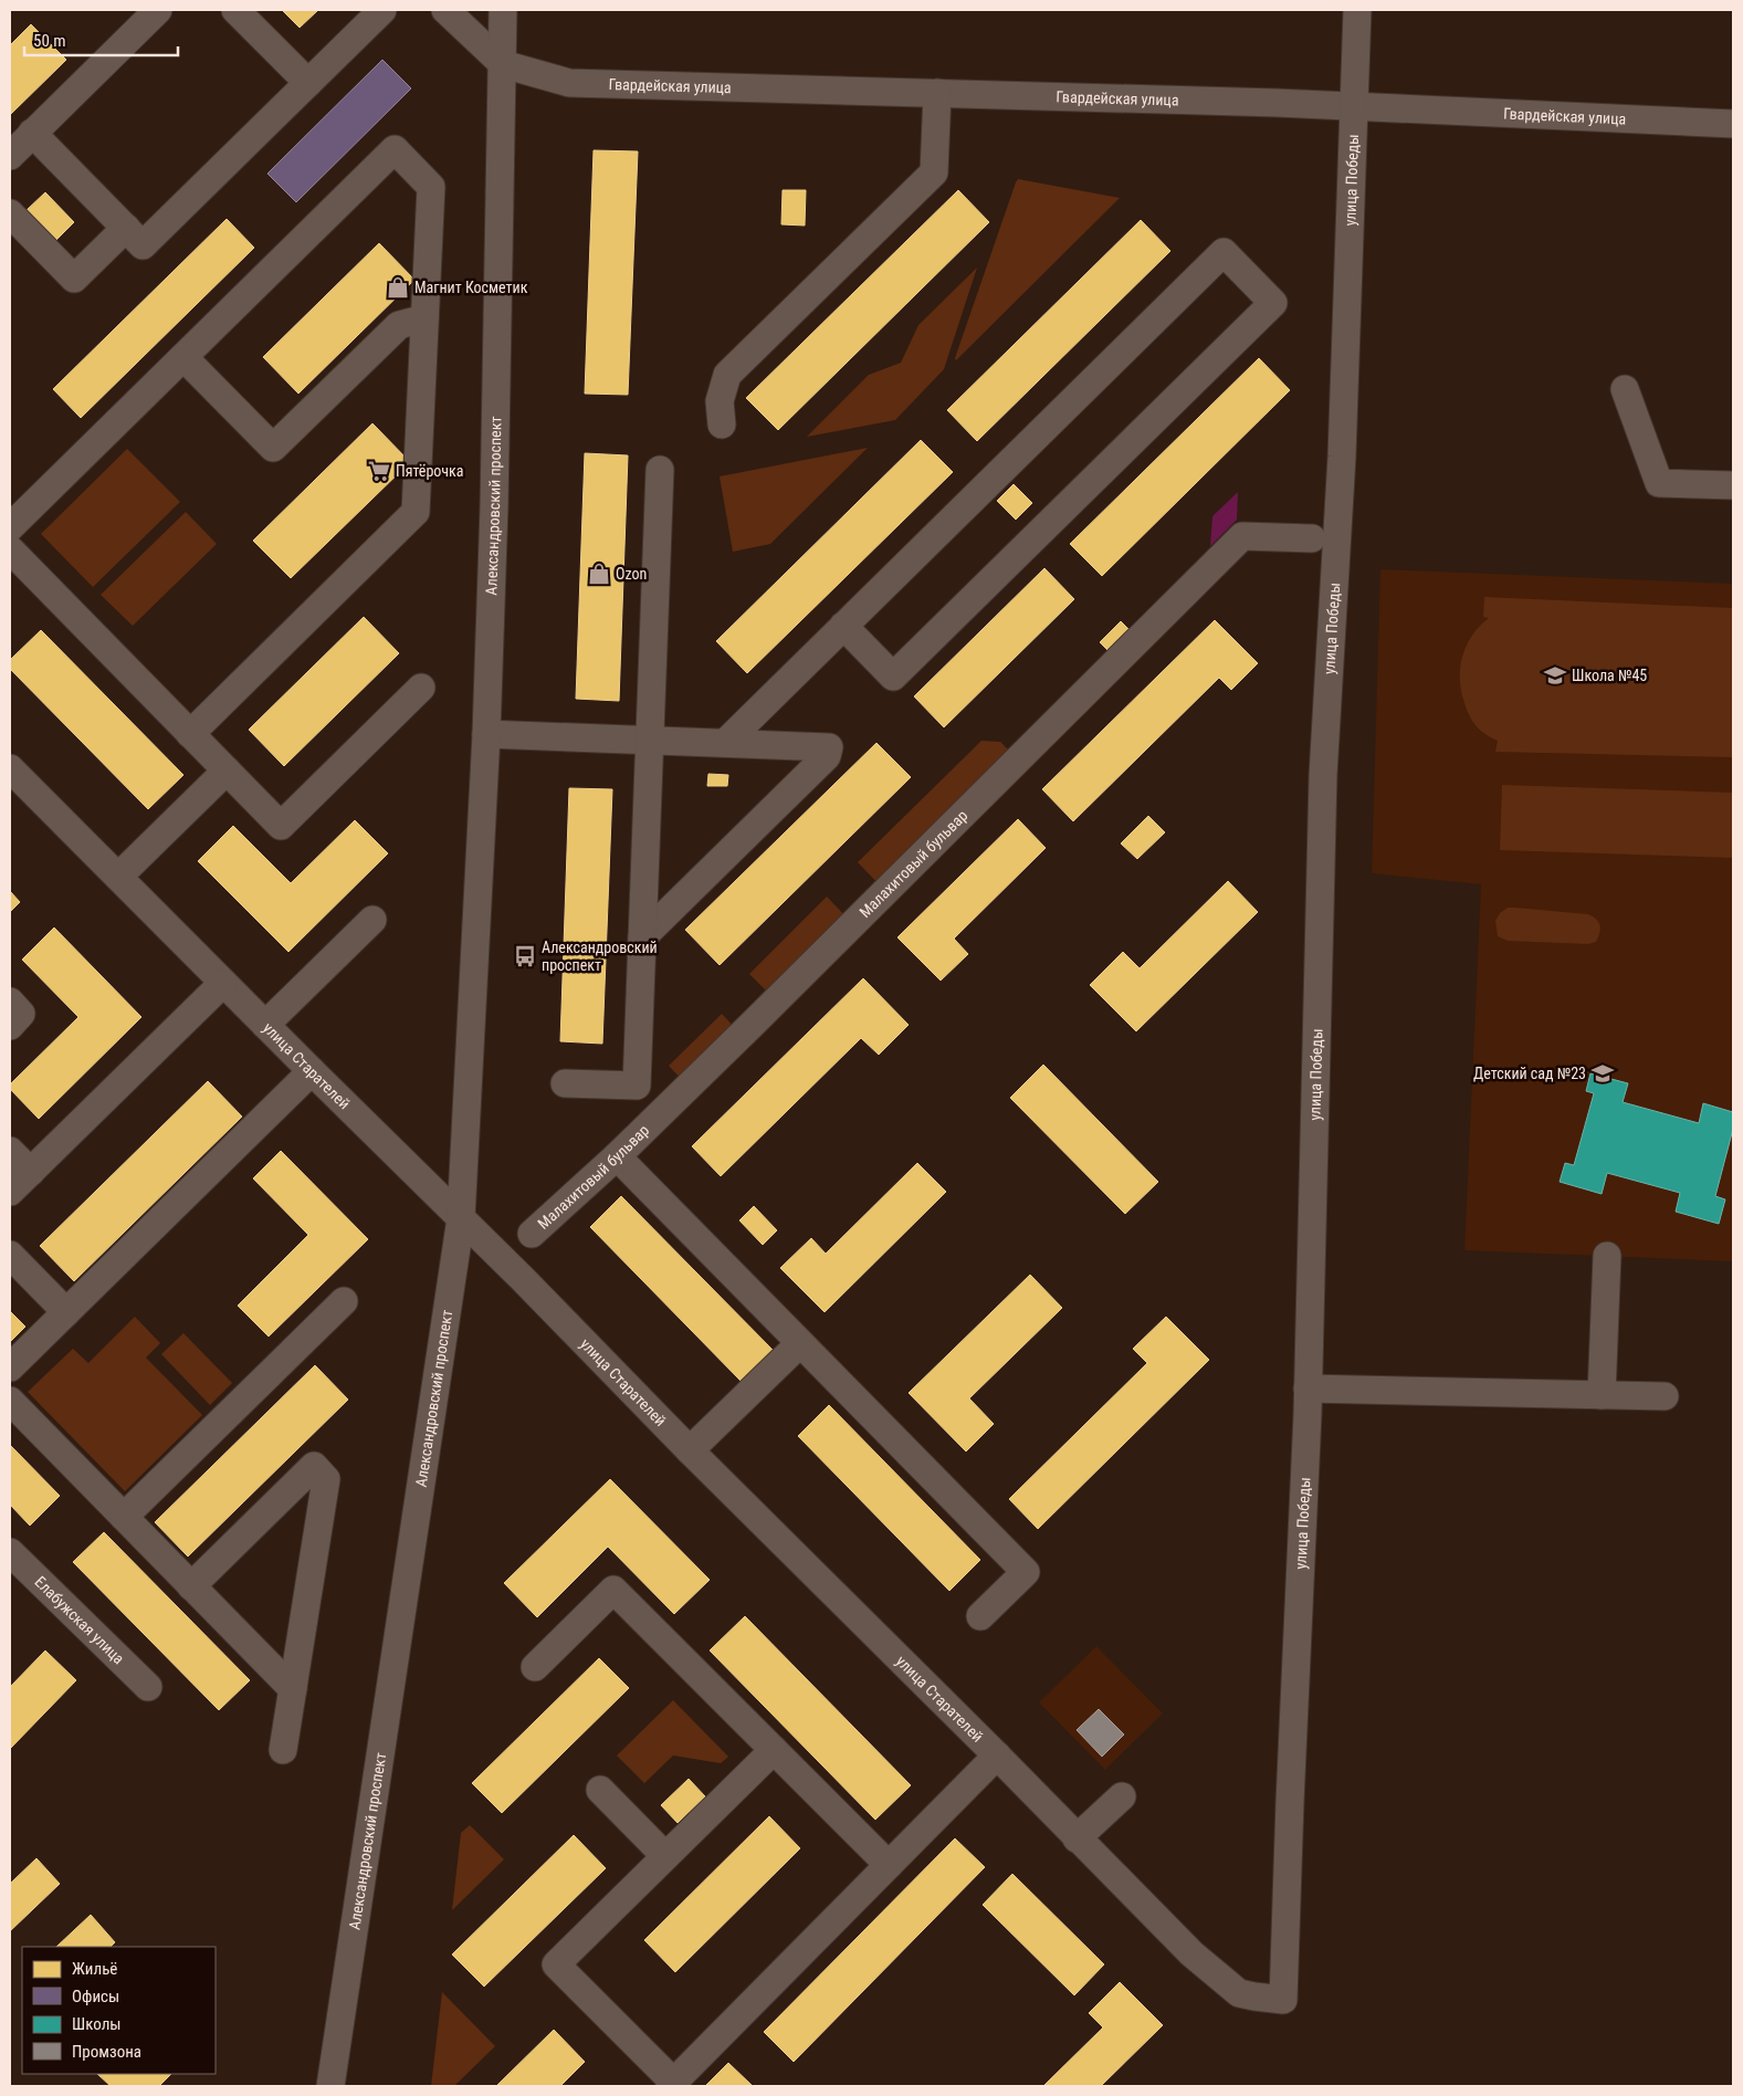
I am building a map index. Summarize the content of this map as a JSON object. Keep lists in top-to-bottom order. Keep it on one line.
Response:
{"streets":{"street":["Гвардейская улица","улица Победы","Александровский проспект","Малахитовый бульвар","улица Старателей","Елабужская улица"]},"crossings":[["Гвардейская улица","улица Победы"],["Гвардейская улица","Александровский проспект"],["улица Победы","улица Старателей"],["Александровский проспект","улица Старателей"]],"places":{"shop":["Магнит Косметик","Ozon"],"supermarket":["Пятёрочка"],"school or university":["Школа №45","Детский сад №23"],"bus stop":["Александровский проспект"]},"legend":["Жильё","Офисы","Школы","Промзона"],"scale_bar":"50 m"}
